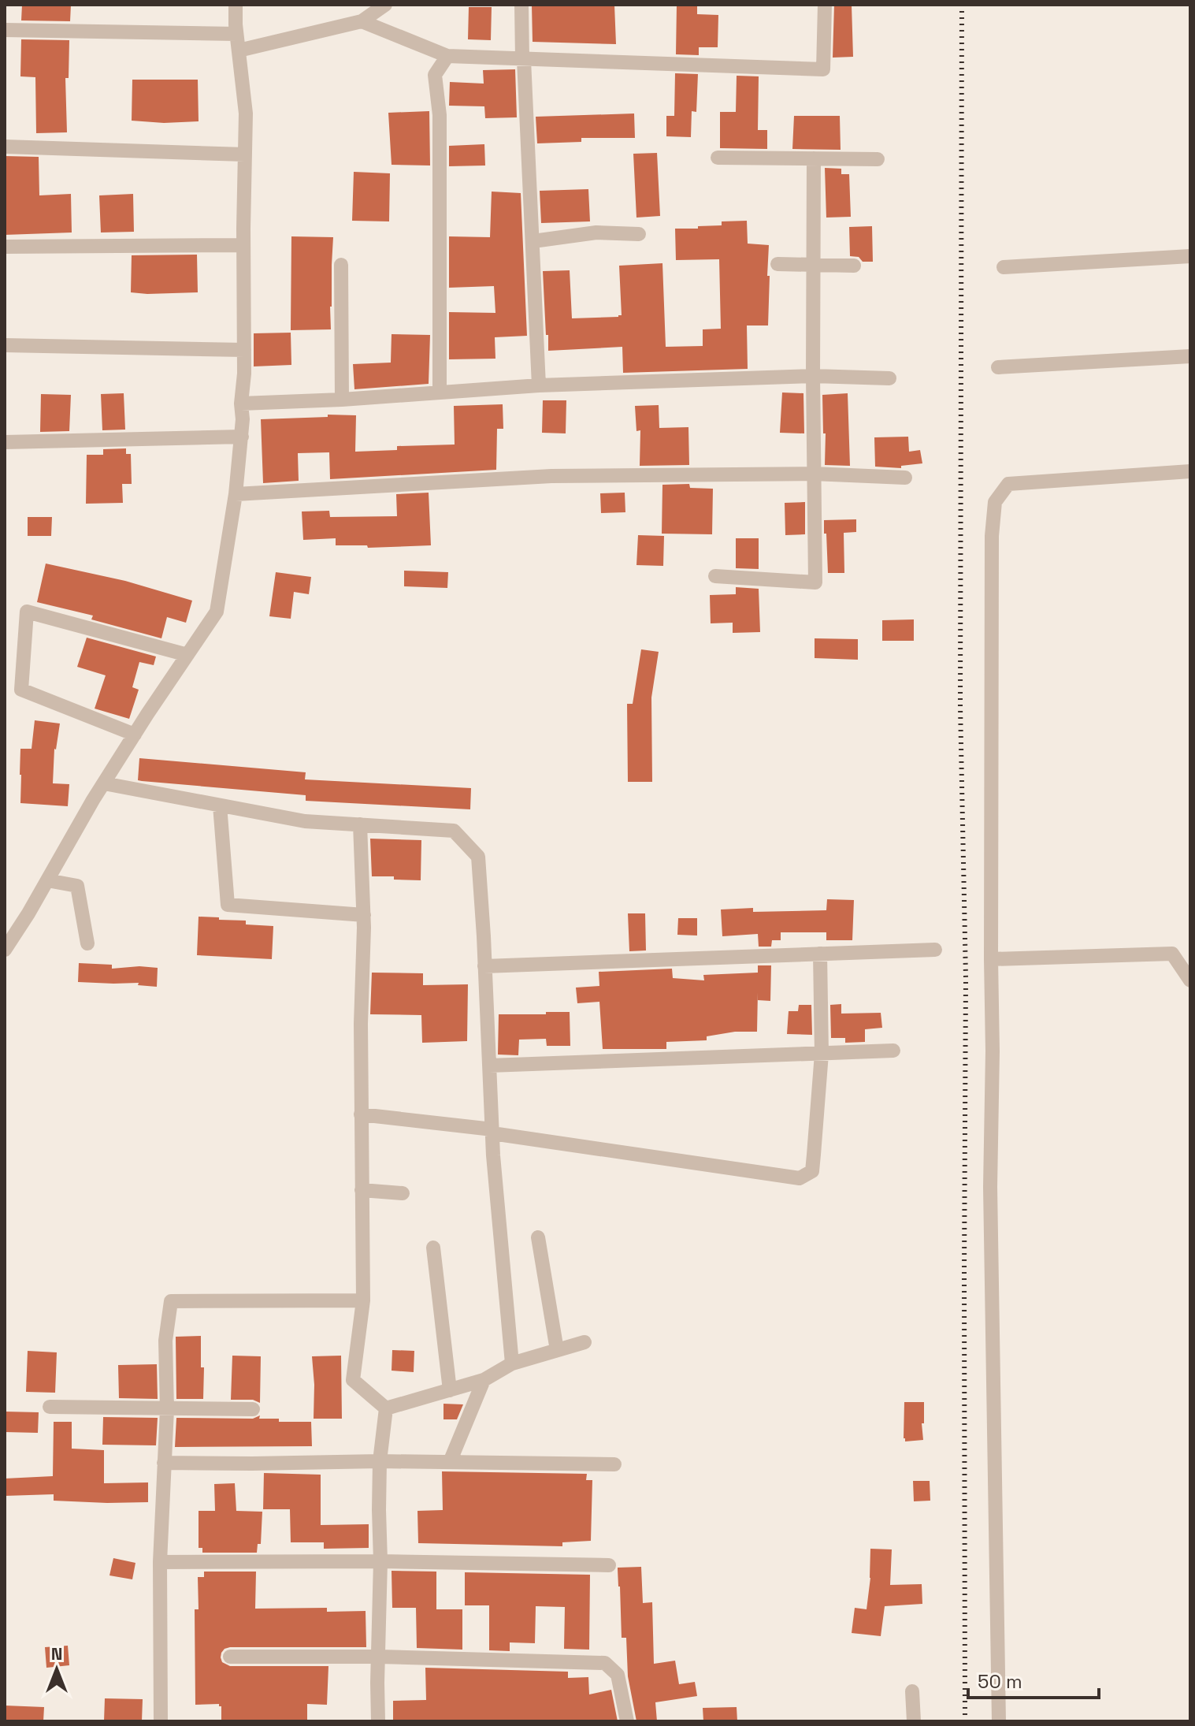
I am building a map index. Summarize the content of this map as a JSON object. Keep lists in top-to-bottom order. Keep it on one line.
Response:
{"scale_bar":"50 m","north":"top"}
